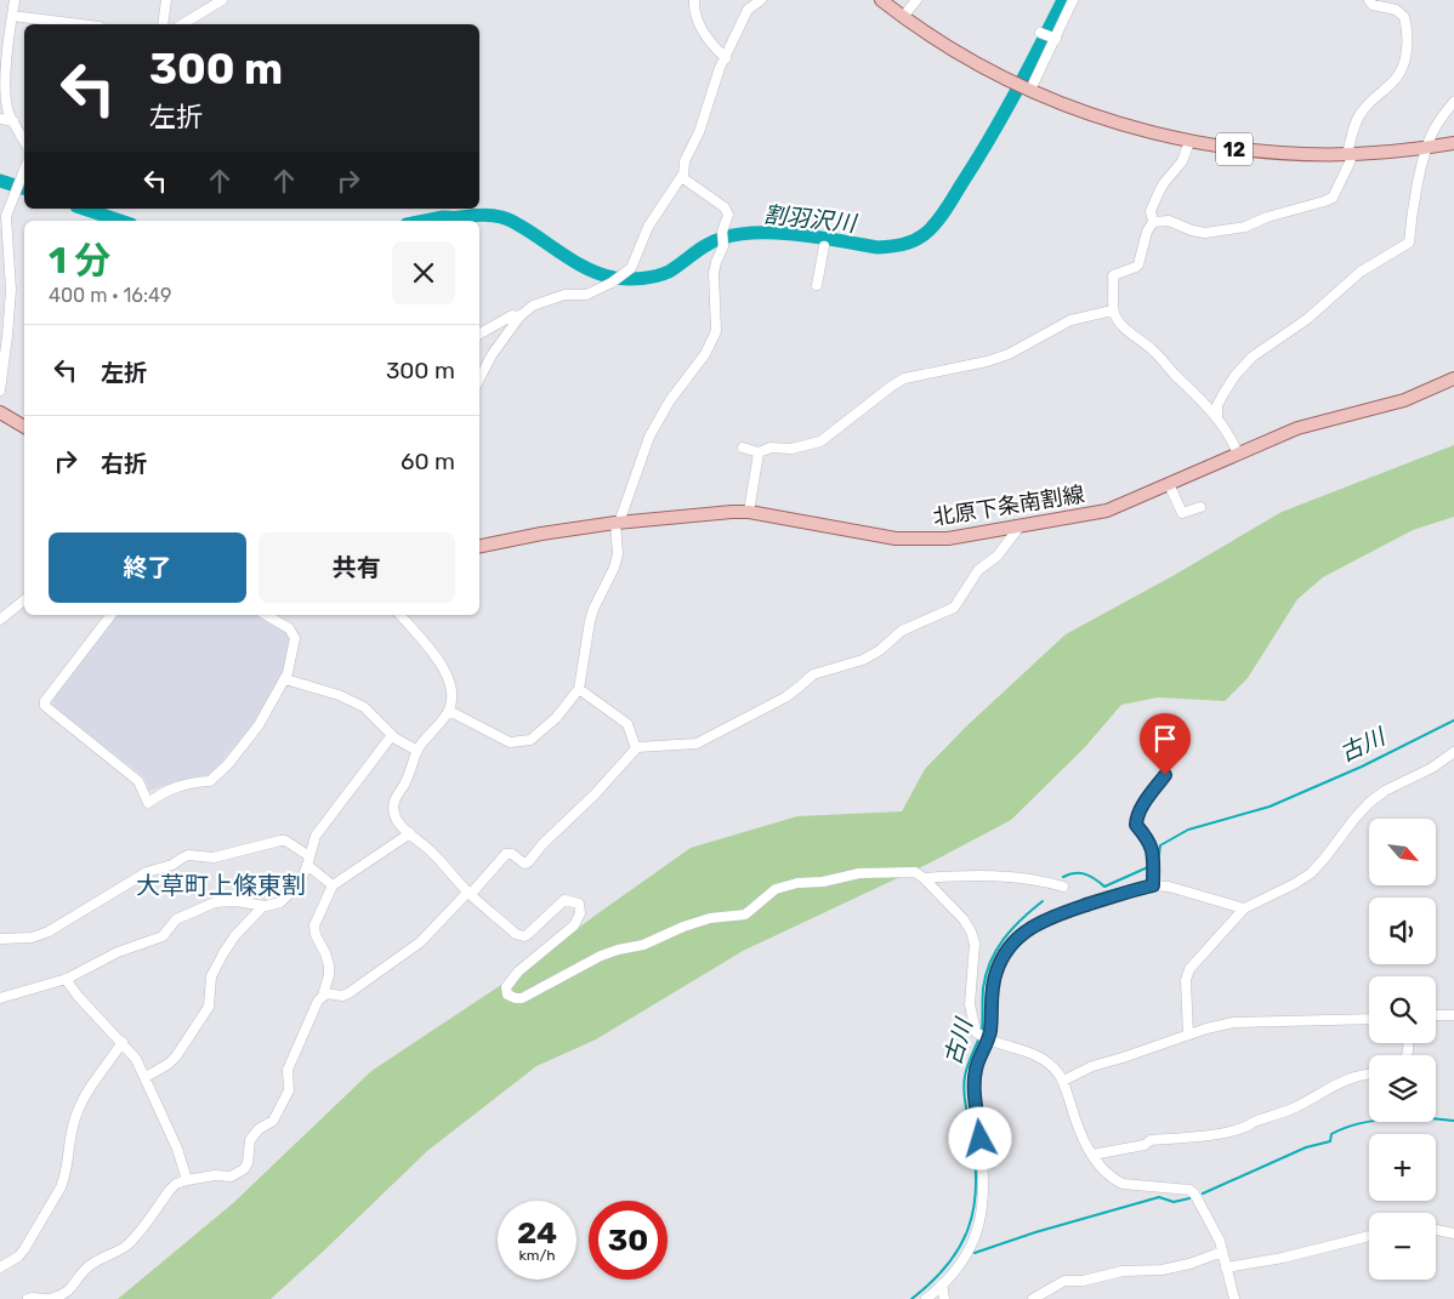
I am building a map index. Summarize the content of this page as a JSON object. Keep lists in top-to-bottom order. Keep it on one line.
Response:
{"streets":{"main road":["12","北原下条南割線"]},"districts":["大草町上條東割"],"water":["割羽沢川","古川"],"north":"bottom right","page":{"turn":["300 m","左折"],"heading":["1 分","400 m · 16:49"],"list":[{"name":"左折","value":"300 m"},{"name":"右折","value":"60 m"}],"buttons":["終了","共有"],"map_buttons":["+","−"],"speed":"24 km/h","limit":"30"}}
